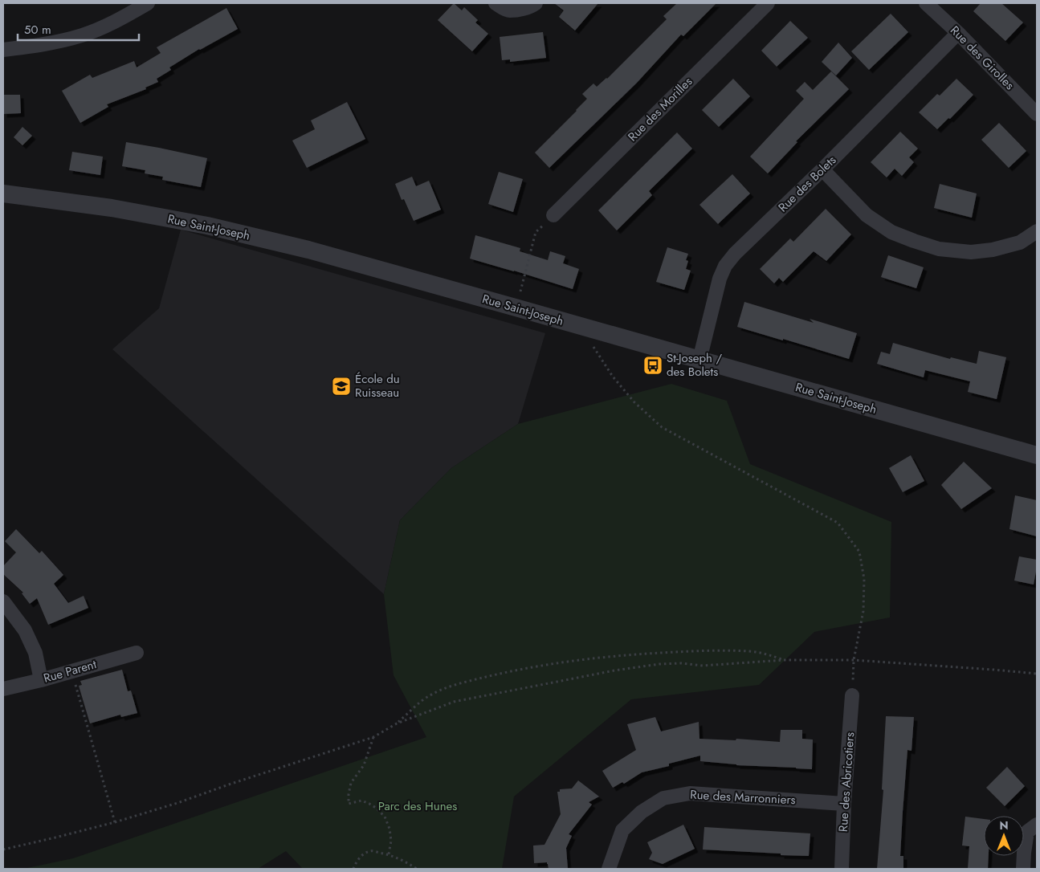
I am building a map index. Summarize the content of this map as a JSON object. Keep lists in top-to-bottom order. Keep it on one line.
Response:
{"streets":{"street":["Rue des Girolles","Rue des Morilles","Rue des Bolets","Rue Saint-Joseph","Rue Parent","Rue des Abricotiers","Rue des Marronniers"]},"crossings":[["Rue des Girolles","Rue des Bolets"],["Rue des Bolets","Rue Saint-Joseph"],["Rue des Abricotiers","Rue des Marronniers"]],"parks":["Parc des Hunes"],"places":{"bus stop":["St-Joseph / des Bolets"],"school or university":["École du Ruisseau"]},"scale_bar":"50 m","north":"top"}
